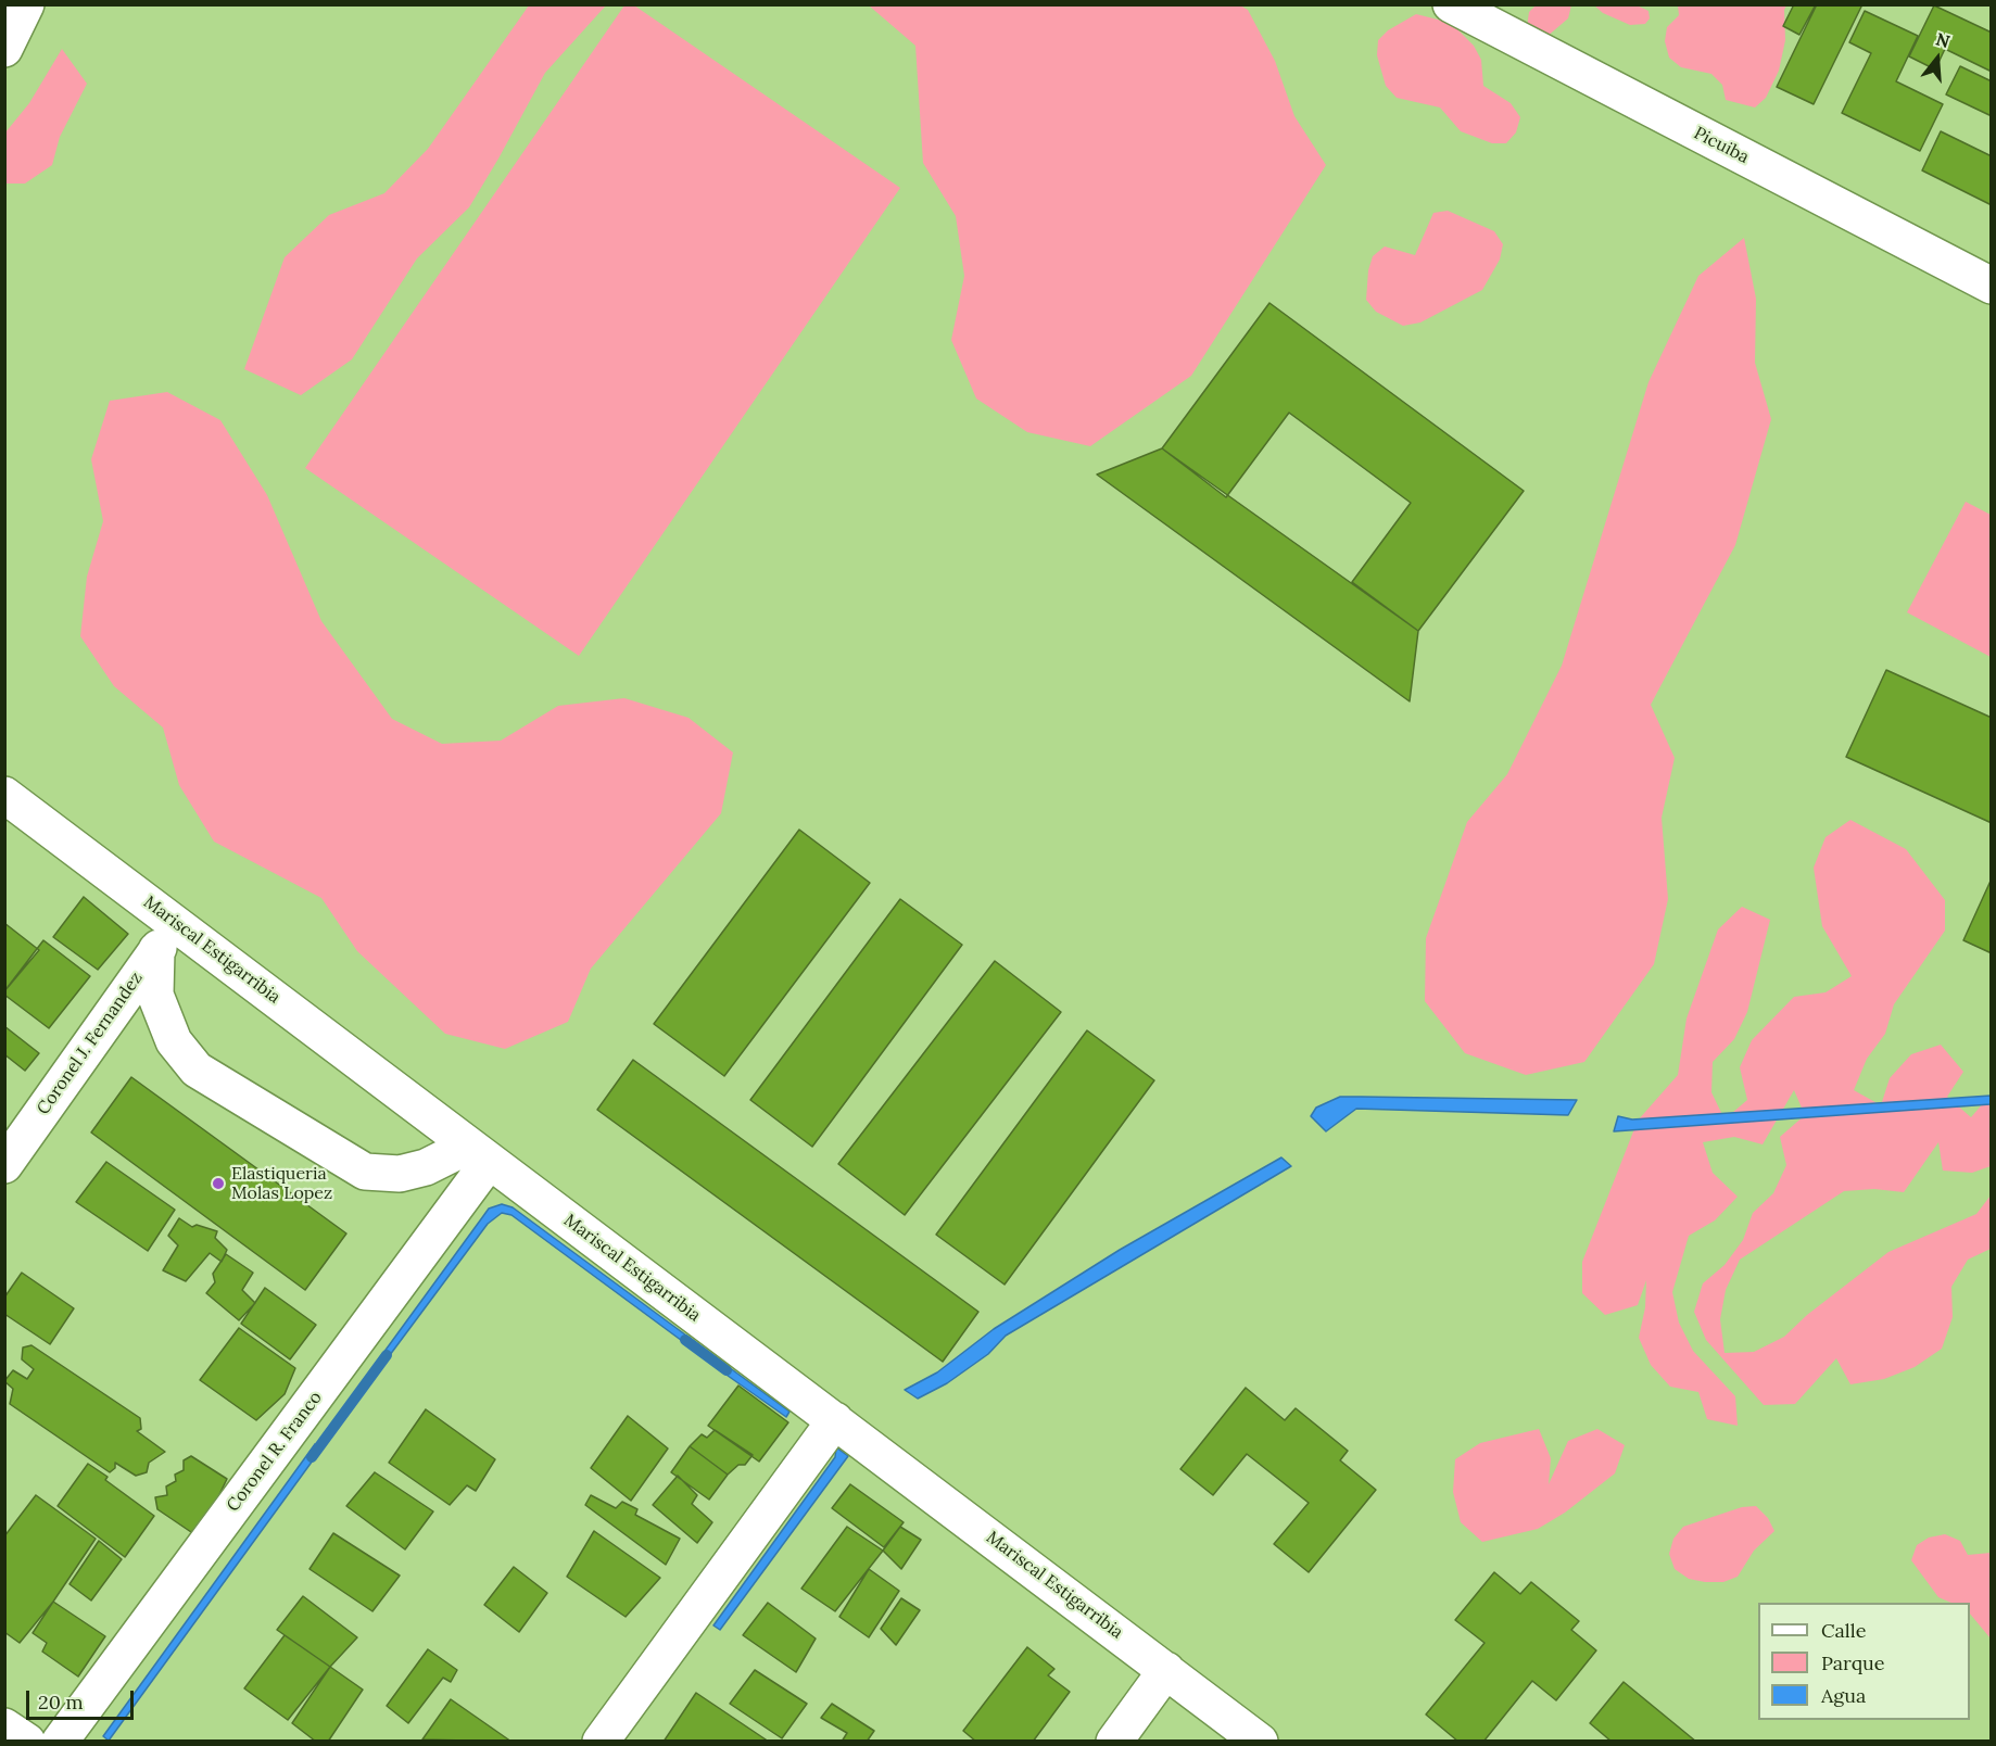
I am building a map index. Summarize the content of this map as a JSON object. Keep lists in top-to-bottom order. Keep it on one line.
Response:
{"streets":{"street":["Picuiba","Mariscal Estigarribia","Coronel J. Fernandez","Coronel R. Franco"]},"crossings":[["Mariscal Estigarribia","Coronel J. Fernandez"],["Mariscal Estigarribia","Coronel R. Franco"]],"places":["Elastiqueria Molas Lopez"],"legend":["Calle","Parque","Agua"],"scale_bar":"20 m","north":"top"}
